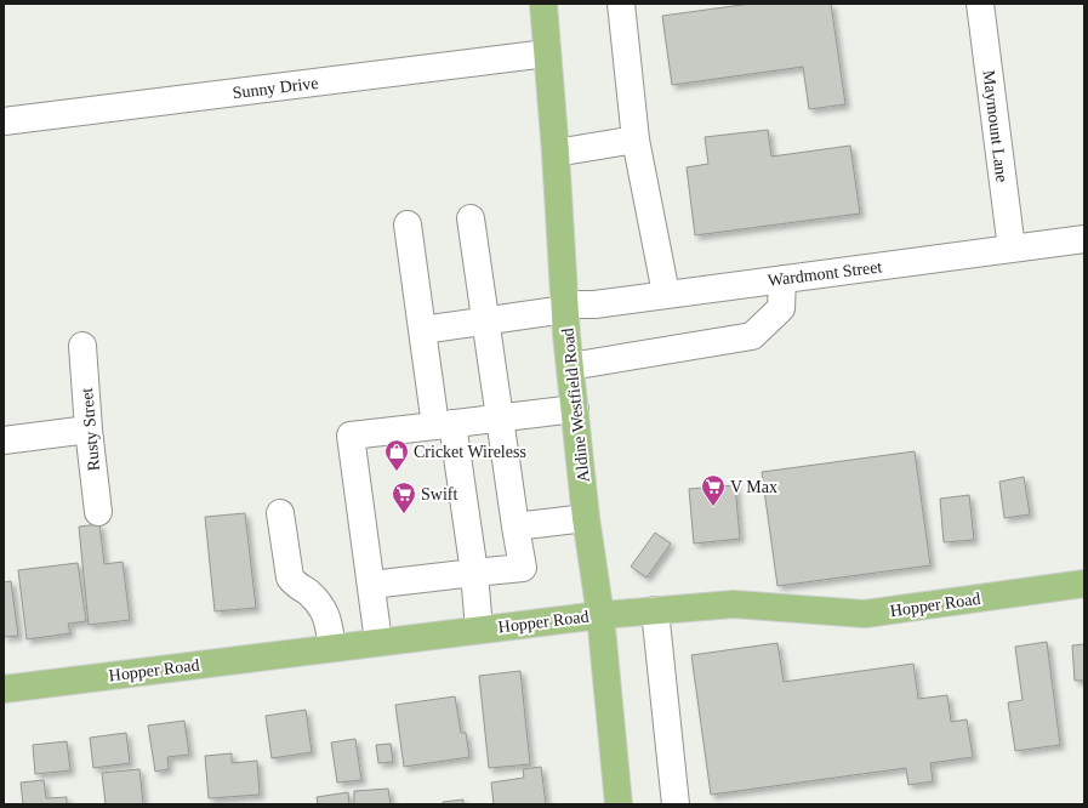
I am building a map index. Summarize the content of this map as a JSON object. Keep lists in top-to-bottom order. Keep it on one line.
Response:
{"streets":{"main road":["Aldine Westfield Road","Hopper Road"],"street":["Sunny Drive","Maymount Lane","Wardmont Street","Rusty Street"]},"crossings":[["Sunny Drive","Aldine Westfield Road"],["Maymount Lane","Wardmont Street"],["Wardmont Street","Aldine Westfield Road"],["Aldine Westfield Road","Hopper Road"]],"places":{"shop":["Cricket Wireless"],"supermarket":["V Max","Swift"]}}
